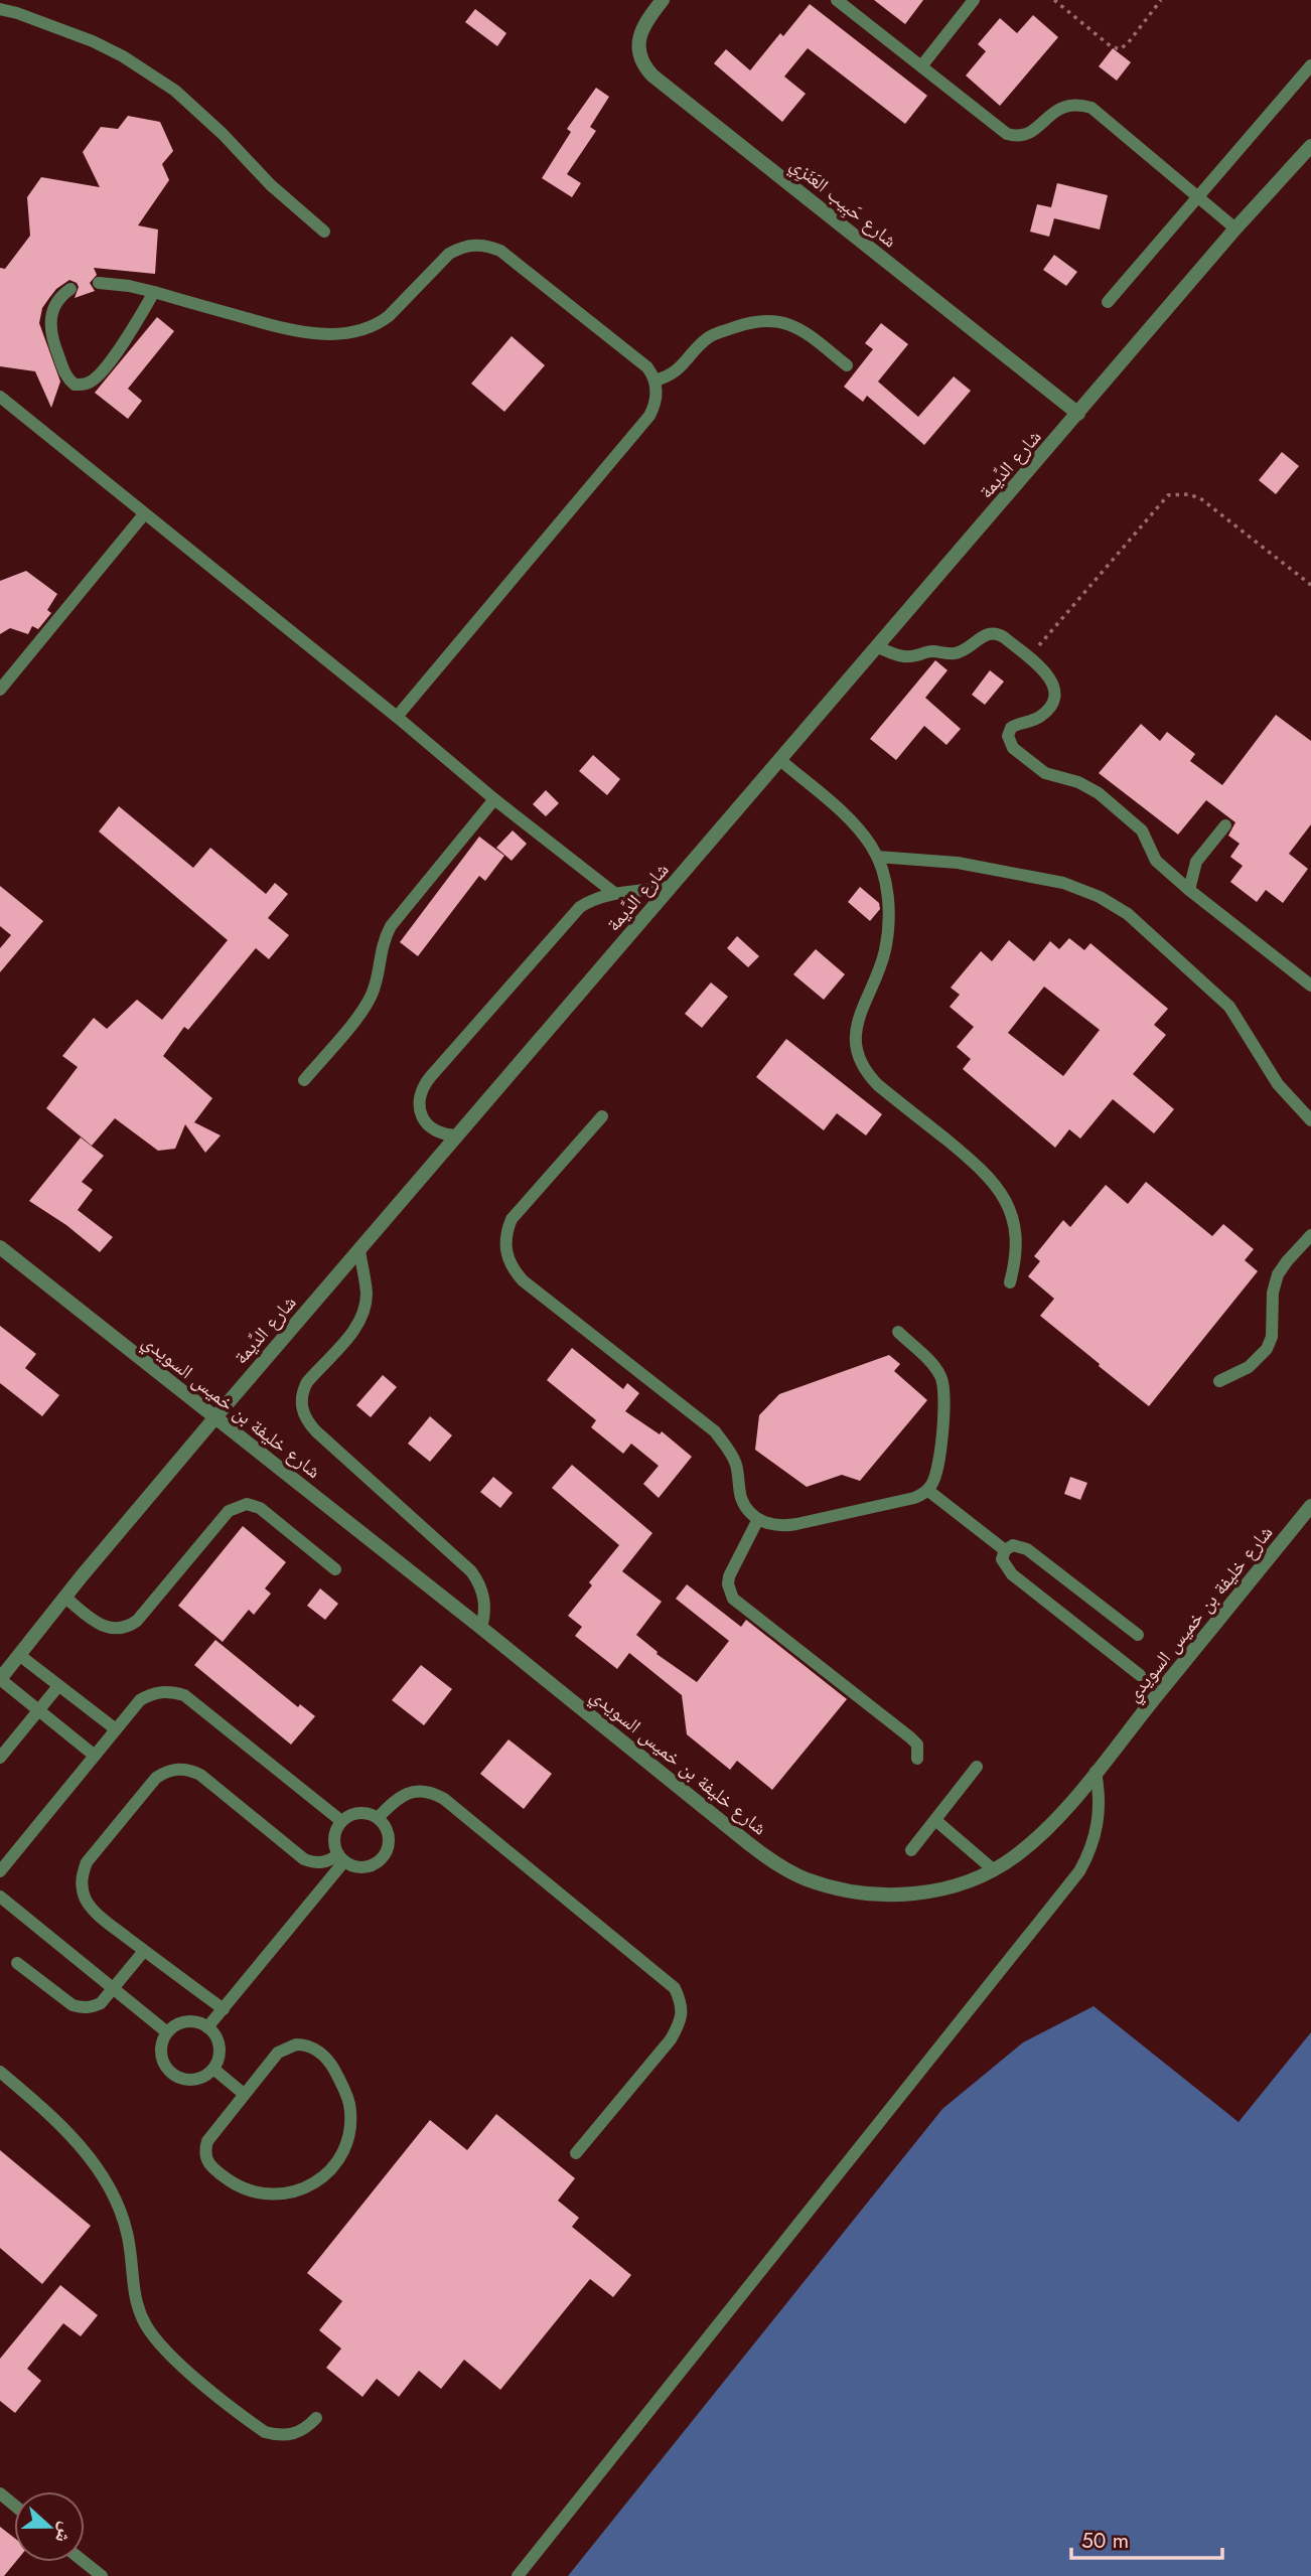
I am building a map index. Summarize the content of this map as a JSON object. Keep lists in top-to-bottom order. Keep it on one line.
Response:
{"streets":{"street":["شارع حَبِيب العَنَزِي","شارع الدِّيمة","شارع خليفة بن خميس السويدي"]},"crossings":[["شارع حَبِيب العَنَزِي","شارع الدِّيمة"],["شارع الدِّيمة","شارع خليفة بن خميس السويدي"]],"scale_bar":"50 m","north":"right"}
